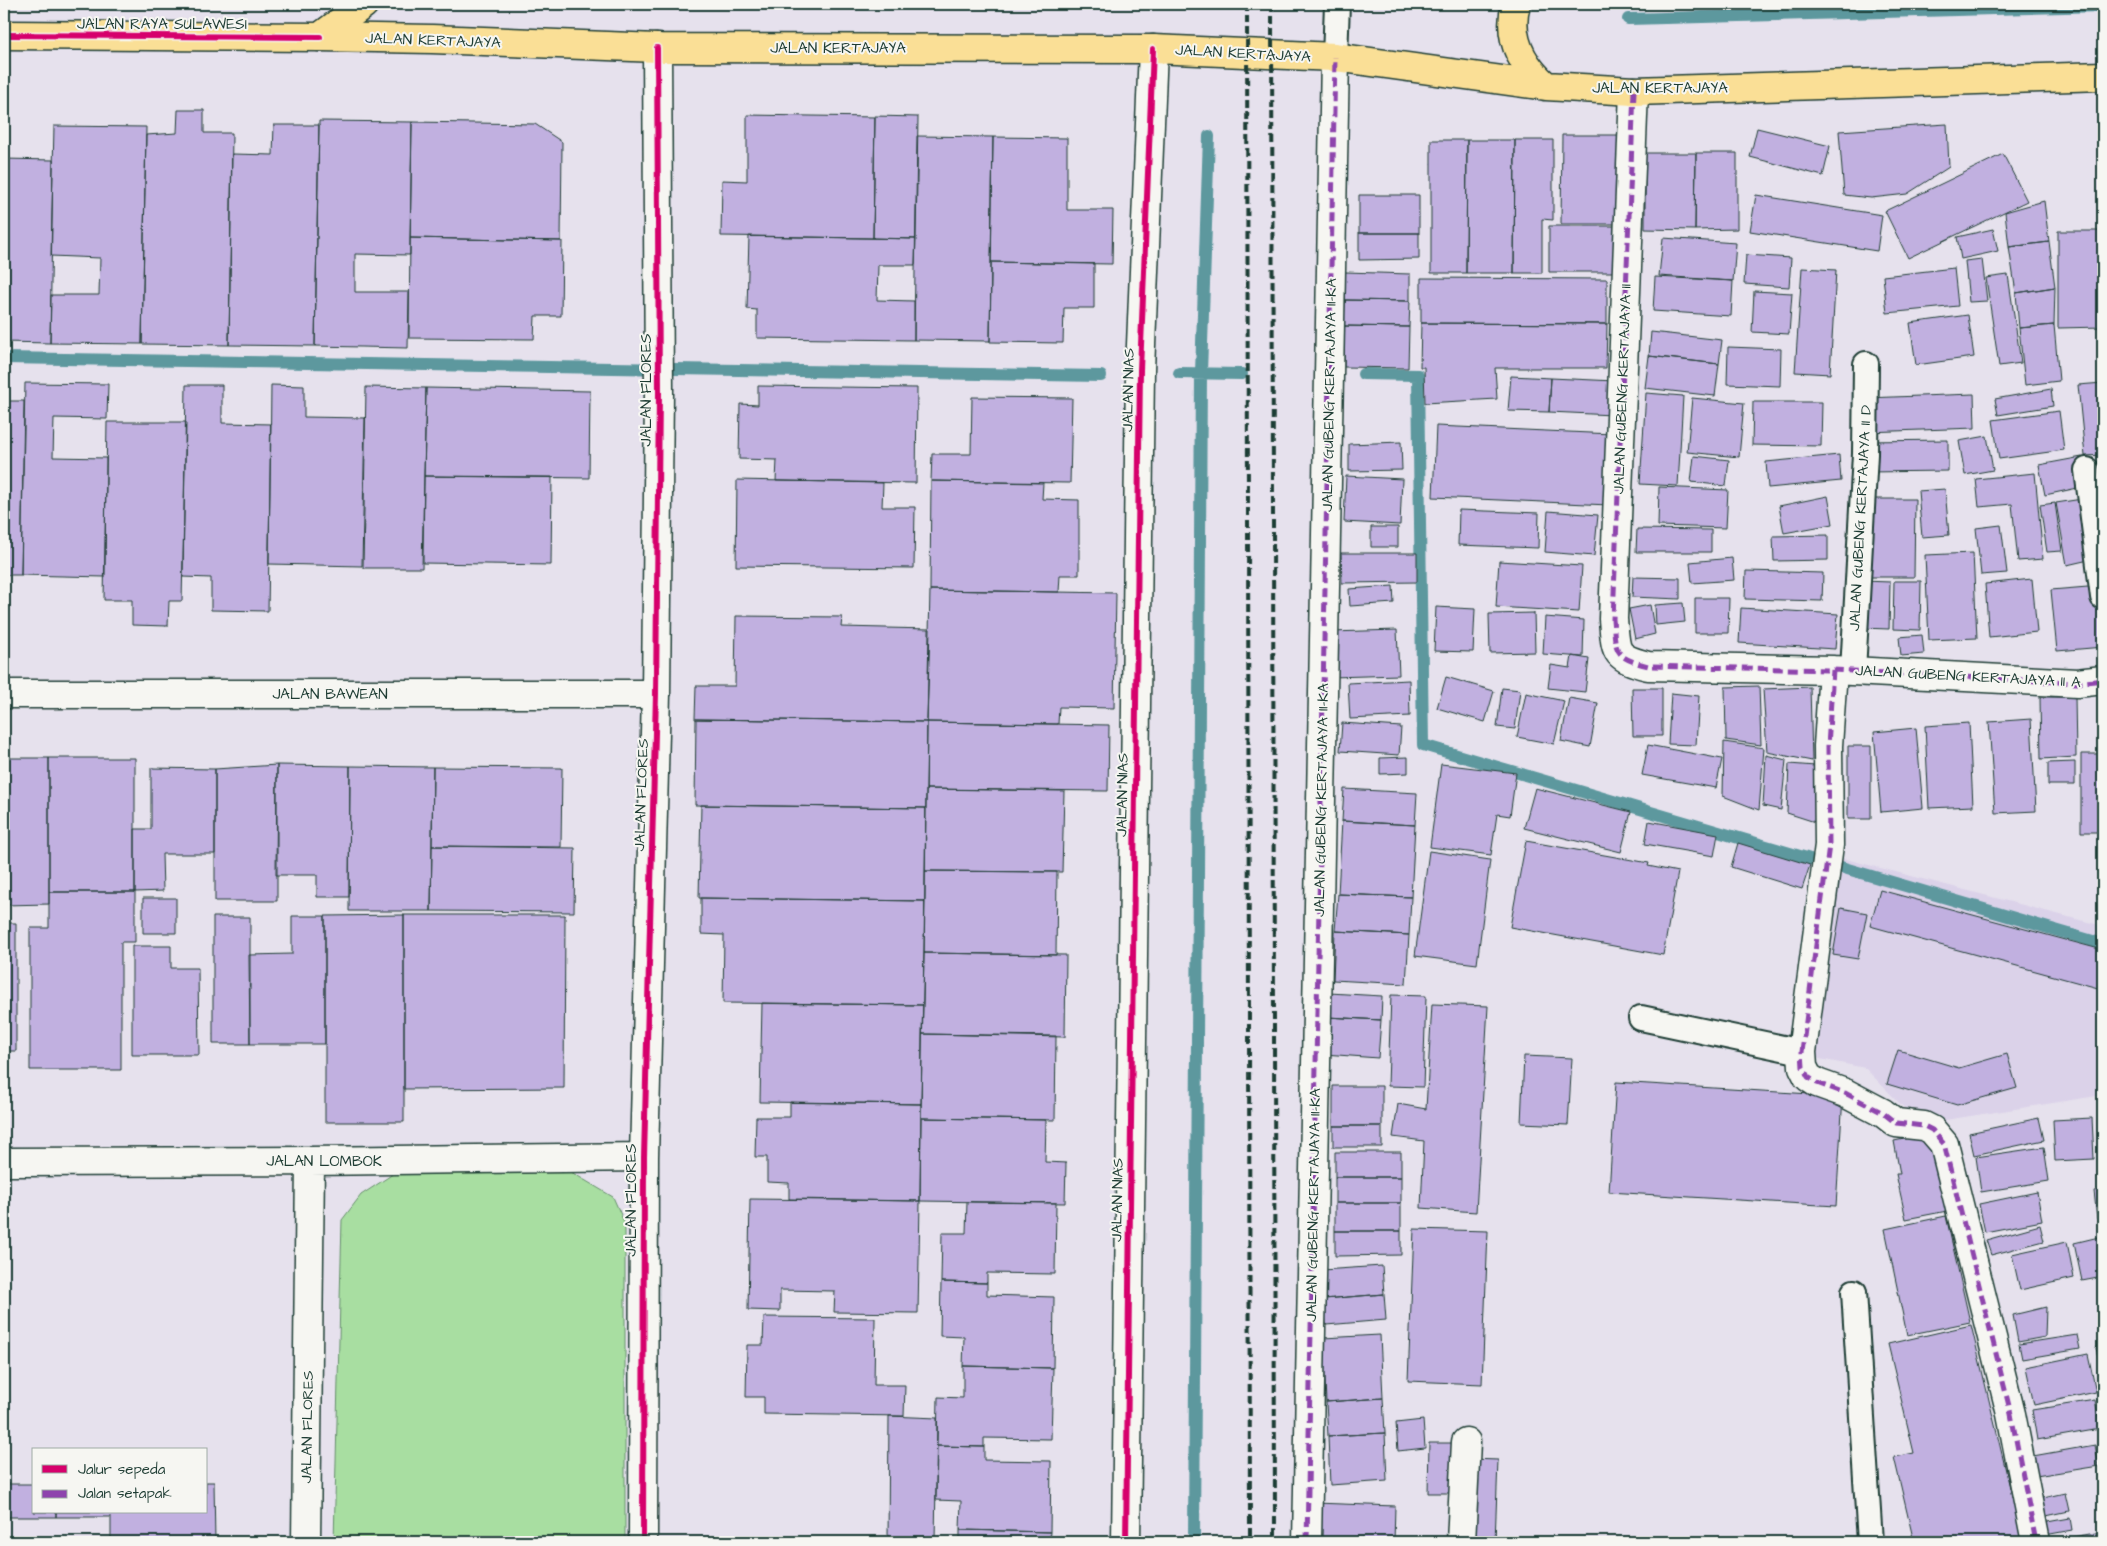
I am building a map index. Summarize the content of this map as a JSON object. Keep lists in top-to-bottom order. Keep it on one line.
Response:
{"streets":{"main road":["JALAN RAYA SULAWESI","JALAN KERTAJAYA"],"street":["JALAN GUBENG KERTAJAYA II","JALAN FLORES","JALAN NIAS","JALAN GUBENG KERTAJAYA II-KA","JALAN GUBENG KERTAJAYA II A","JALAN BAWEAN","JALAN LOMBOK"],"lane":["JALAN GUBENG KERTAJAYA II D"]},"crossings":[["JALAN RAYA SULAWESI","JALAN KERTAJAYA"],["JALAN KERTAJAYA","JALAN GUBENG KERTAJAYA II"],["JALAN KERTAJAYA","JALAN FLORES"],["JALAN KERTAJAYA","JALAN NIAS"],["JALAN KERTAJAYA","JALAN GUBENG KERTAJAYA II-KA"],["JALAN GUBENG KERTAJAYA II","JALAN GUBENG KERTAJAYA II A"],["JALAN FLORES","JALAN BAWEAN"],["JALAN FLORES","JALAN LOMBOK"],["JALAN GUBENG KERTAJAYA II D","JALAN GUBENG KERTAJAYA II A"]],"legend":["Jalur sepeda","Jalan setapak"]}
